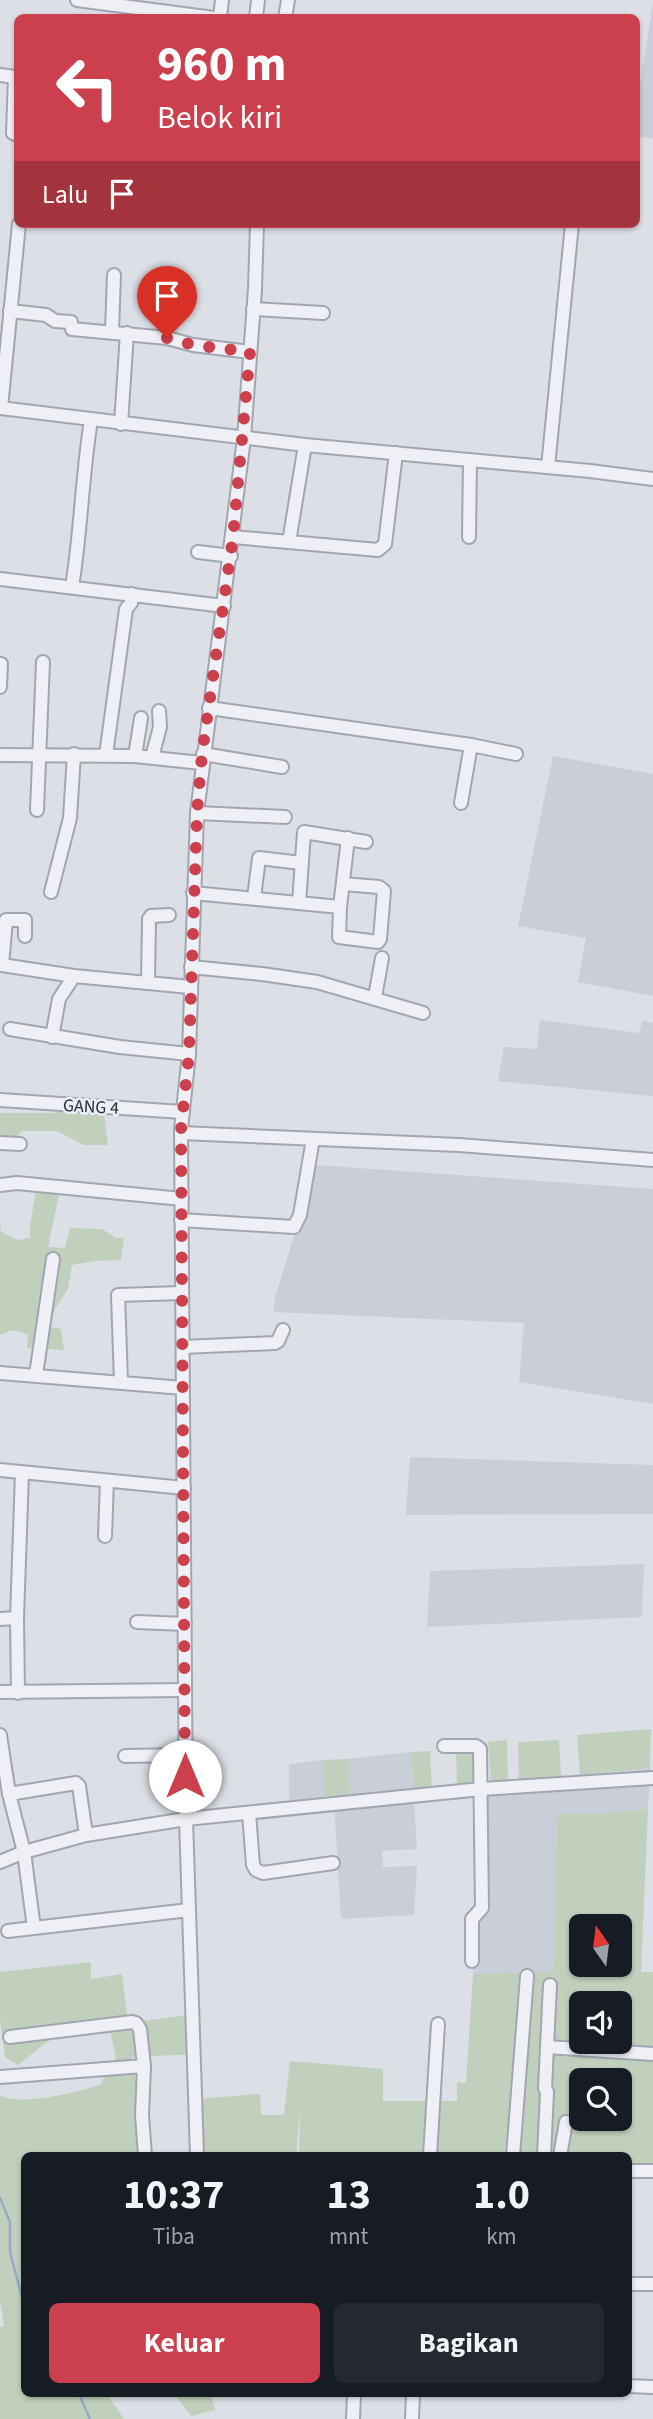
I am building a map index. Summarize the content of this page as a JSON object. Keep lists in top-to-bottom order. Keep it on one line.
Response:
{"streets":{"street":["GANG 4"]},"north":"top","page":{"turn":["960 m","Belok kiri"],"then":"Lalu","eta":["10:37","Tiba","13","mnt","1.0","km"],"buttons":["Keluar","Bagikan"]}}
